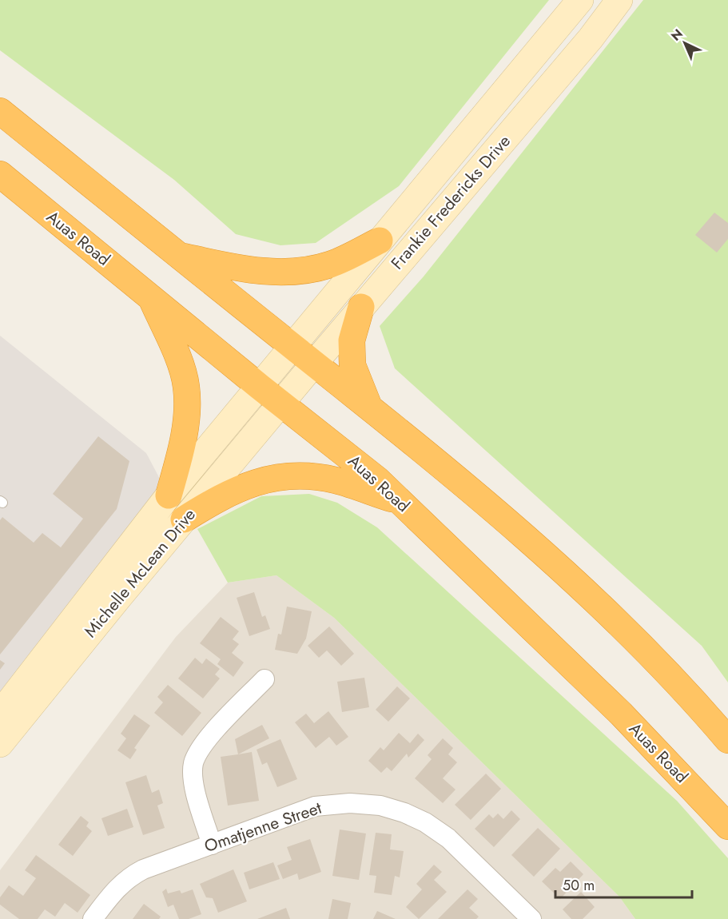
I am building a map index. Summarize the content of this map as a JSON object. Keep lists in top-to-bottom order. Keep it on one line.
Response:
{"streets":{"highway":["Auas Road"],"main road":["Frankie Fredericks Drive","Michelle McLean Drive"],"street":["Omatjenne Street"]},"crossings":[["Frankie Fredericks Drive","Auas Road"],["Frankie Fredericks Drive","Michelle McLean Drive"],["Auas Road","Michelle McLean Drive"]],"scale_bar":"50 m","north":"top left"}
